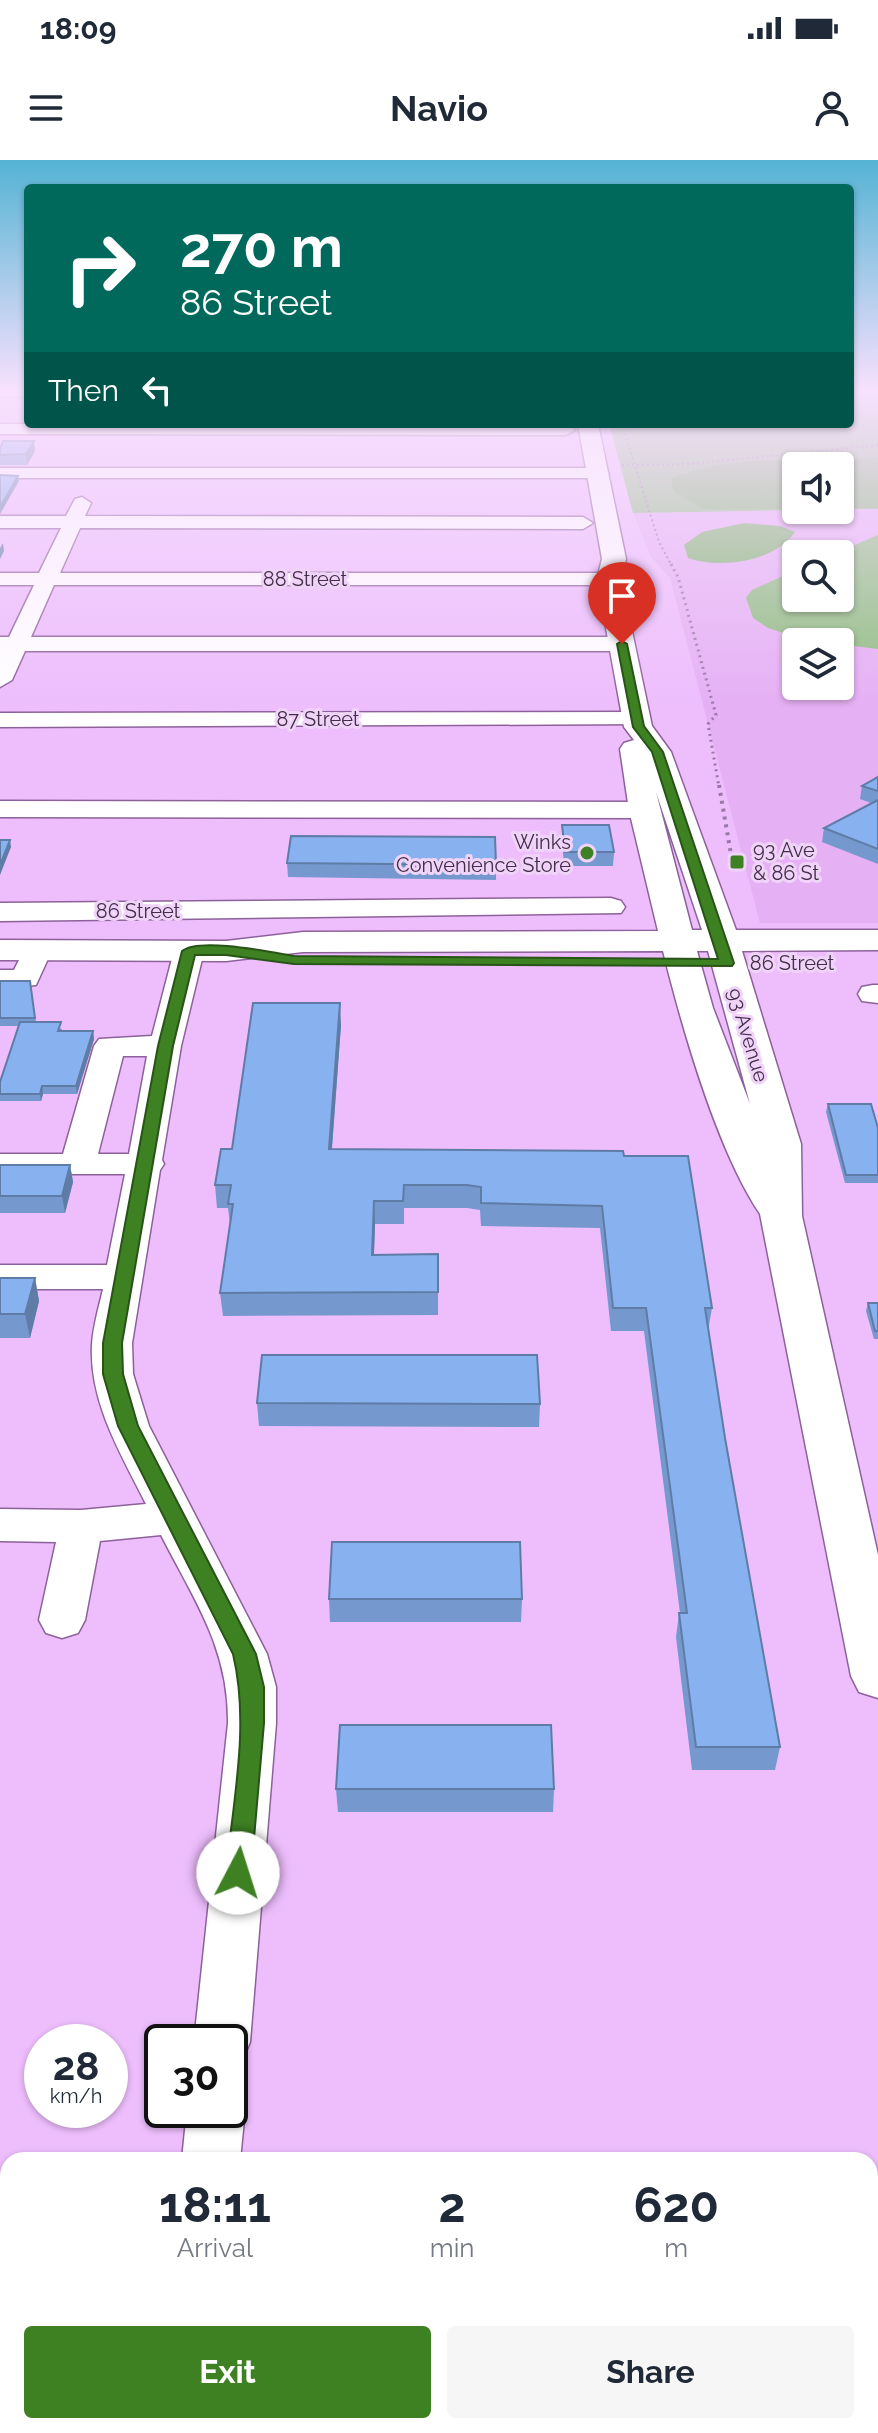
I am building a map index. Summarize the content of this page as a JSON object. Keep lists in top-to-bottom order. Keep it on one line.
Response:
{"streets":{"main road":["86 Street","93 Avenue"],"street":["88 Street","87 Street"]},"crossings":[["88 Street","93 Avenue"],["87 Street","93 Avenue"],["86 Street","93 Avenue"]],"places":{"other":["Winks Convenience Store"],"transit":["93 Ave & 86 St"]},"page":{"status":"18:09","header":"Navio","turn":["270 m","86 Street"],"then":"Then","speed":"28 km/h","limit":"30","eta":["18:11","Arrival","2","min","620","m"],"buttons":["Exit","Share"]}}
